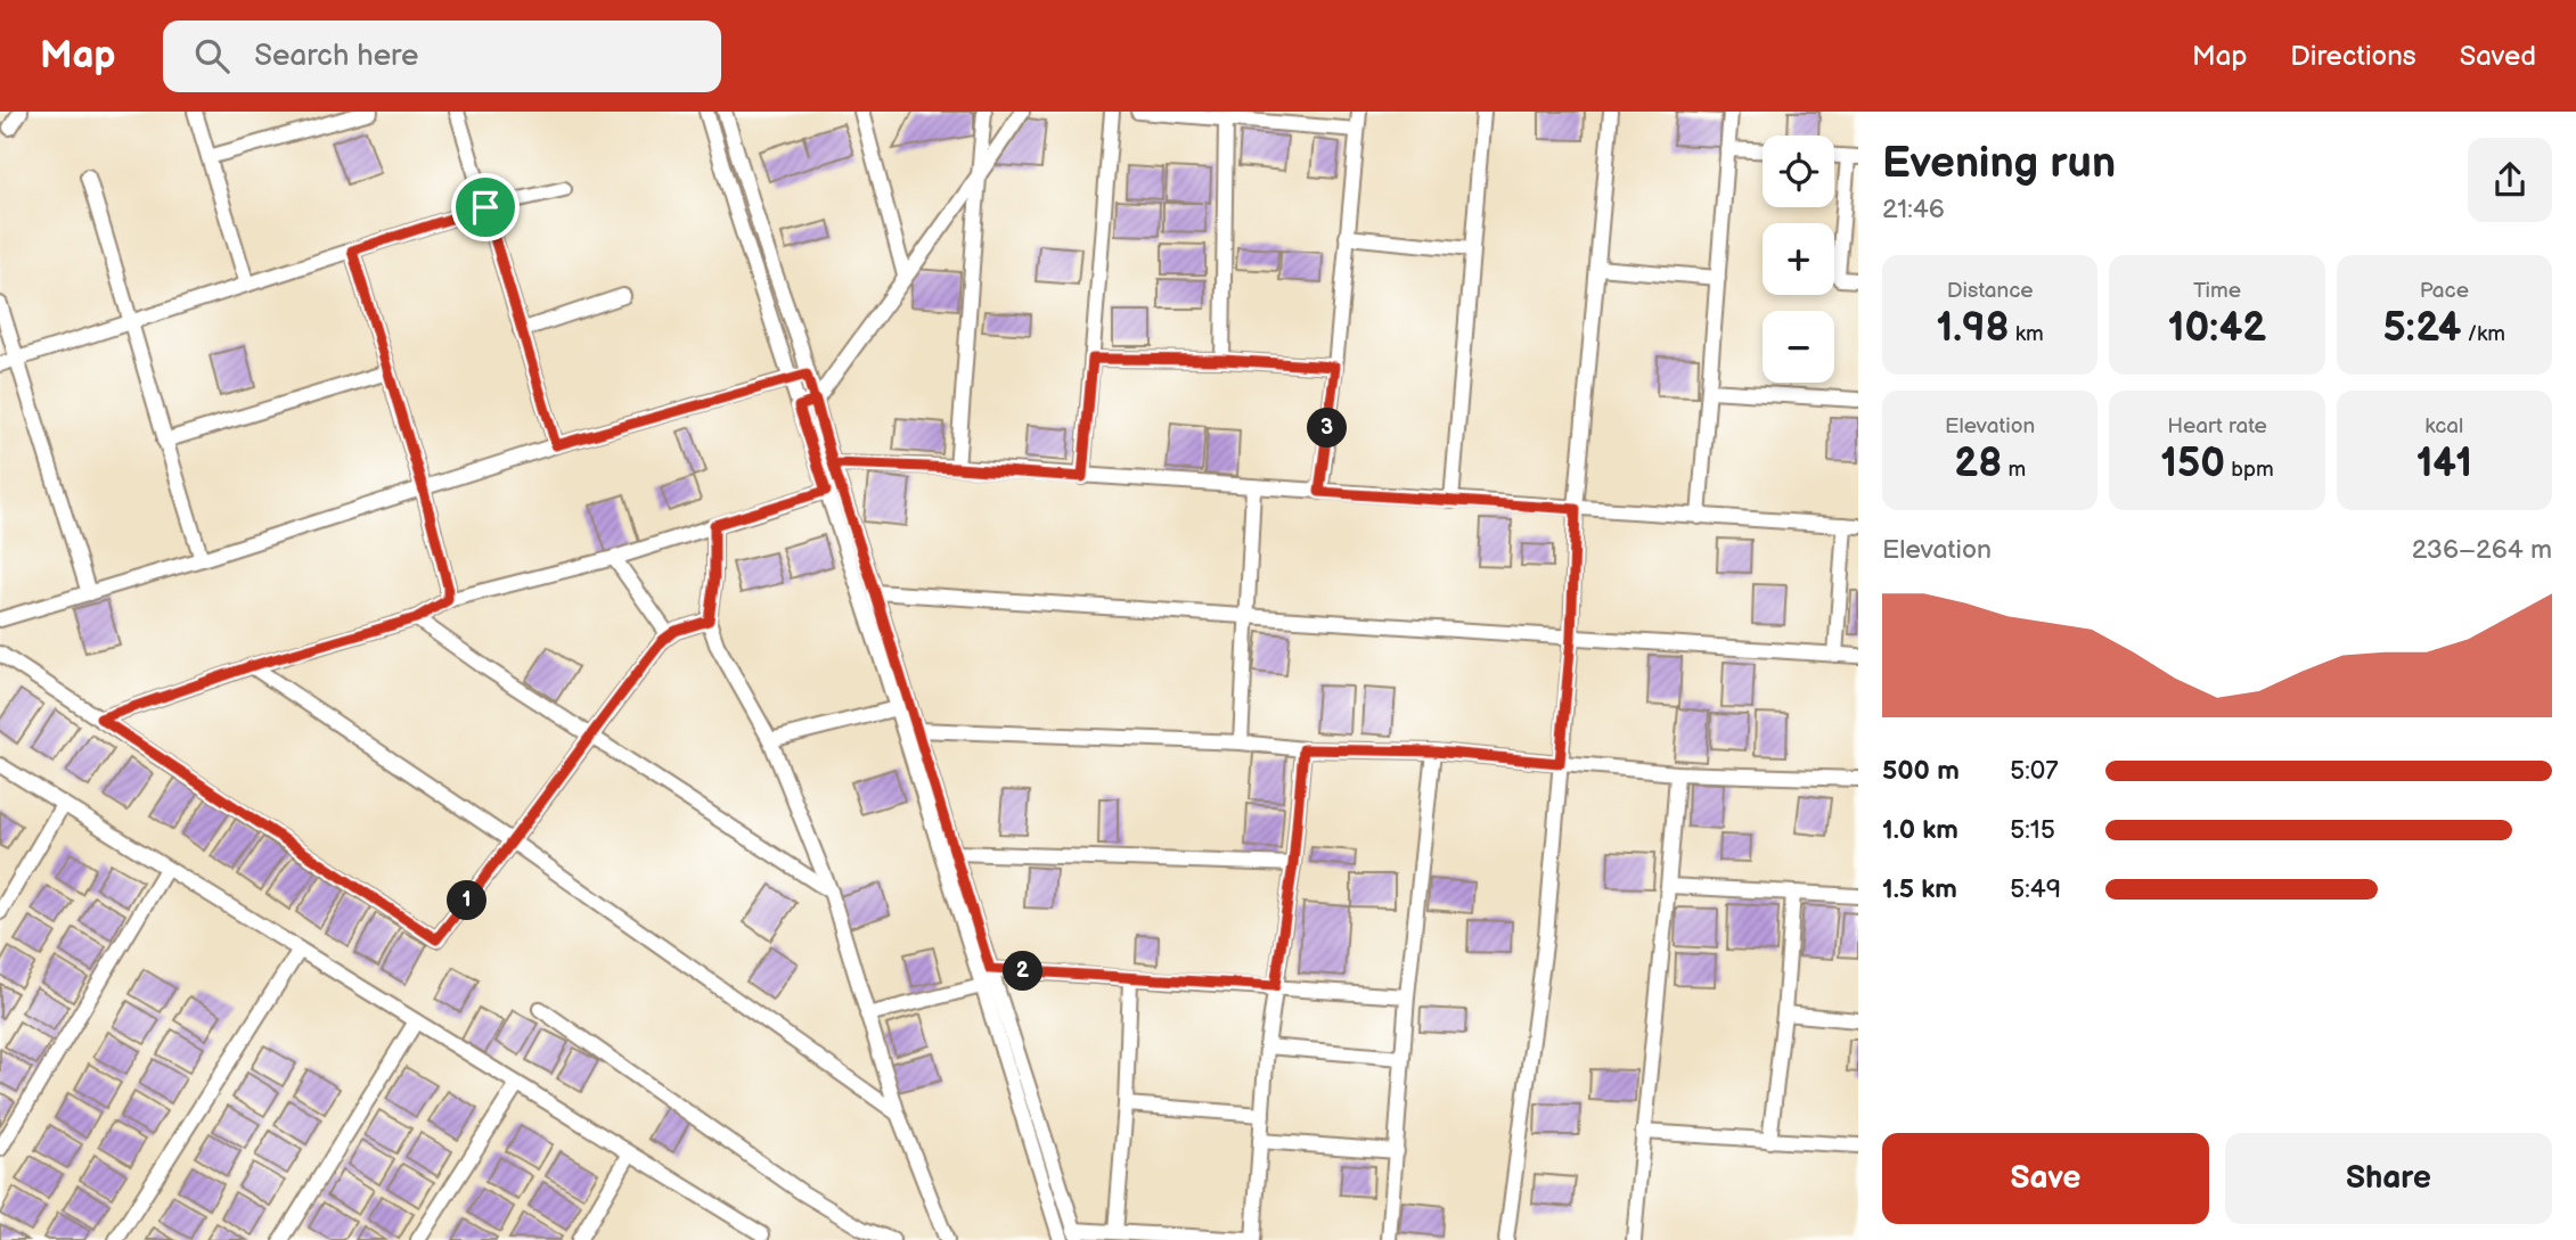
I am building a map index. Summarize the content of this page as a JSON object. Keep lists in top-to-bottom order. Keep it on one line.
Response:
{"page":{"header":"Map","search":"Search here","nav":["Map","Directions","Saved"],"heading":["Evening run","21:46"],"map_buttons":["+","−"],"stats":[["Distance","1.98 km"],["Time","10:42"],["Pace","5:24 /km"],["Elevation","28 m"],["Heart rate","150 bpm"],["kcal","141"]],"pins":["3","1","2"],"chart":["Elevation","236–264 m"],"list":[{"name":"500 m","note":"5:07"},{"name":"1.0 km","note":"5:15"},{"name":"1.5 km","note":"5:49"}],"buttons":["Save","Share"]}}
